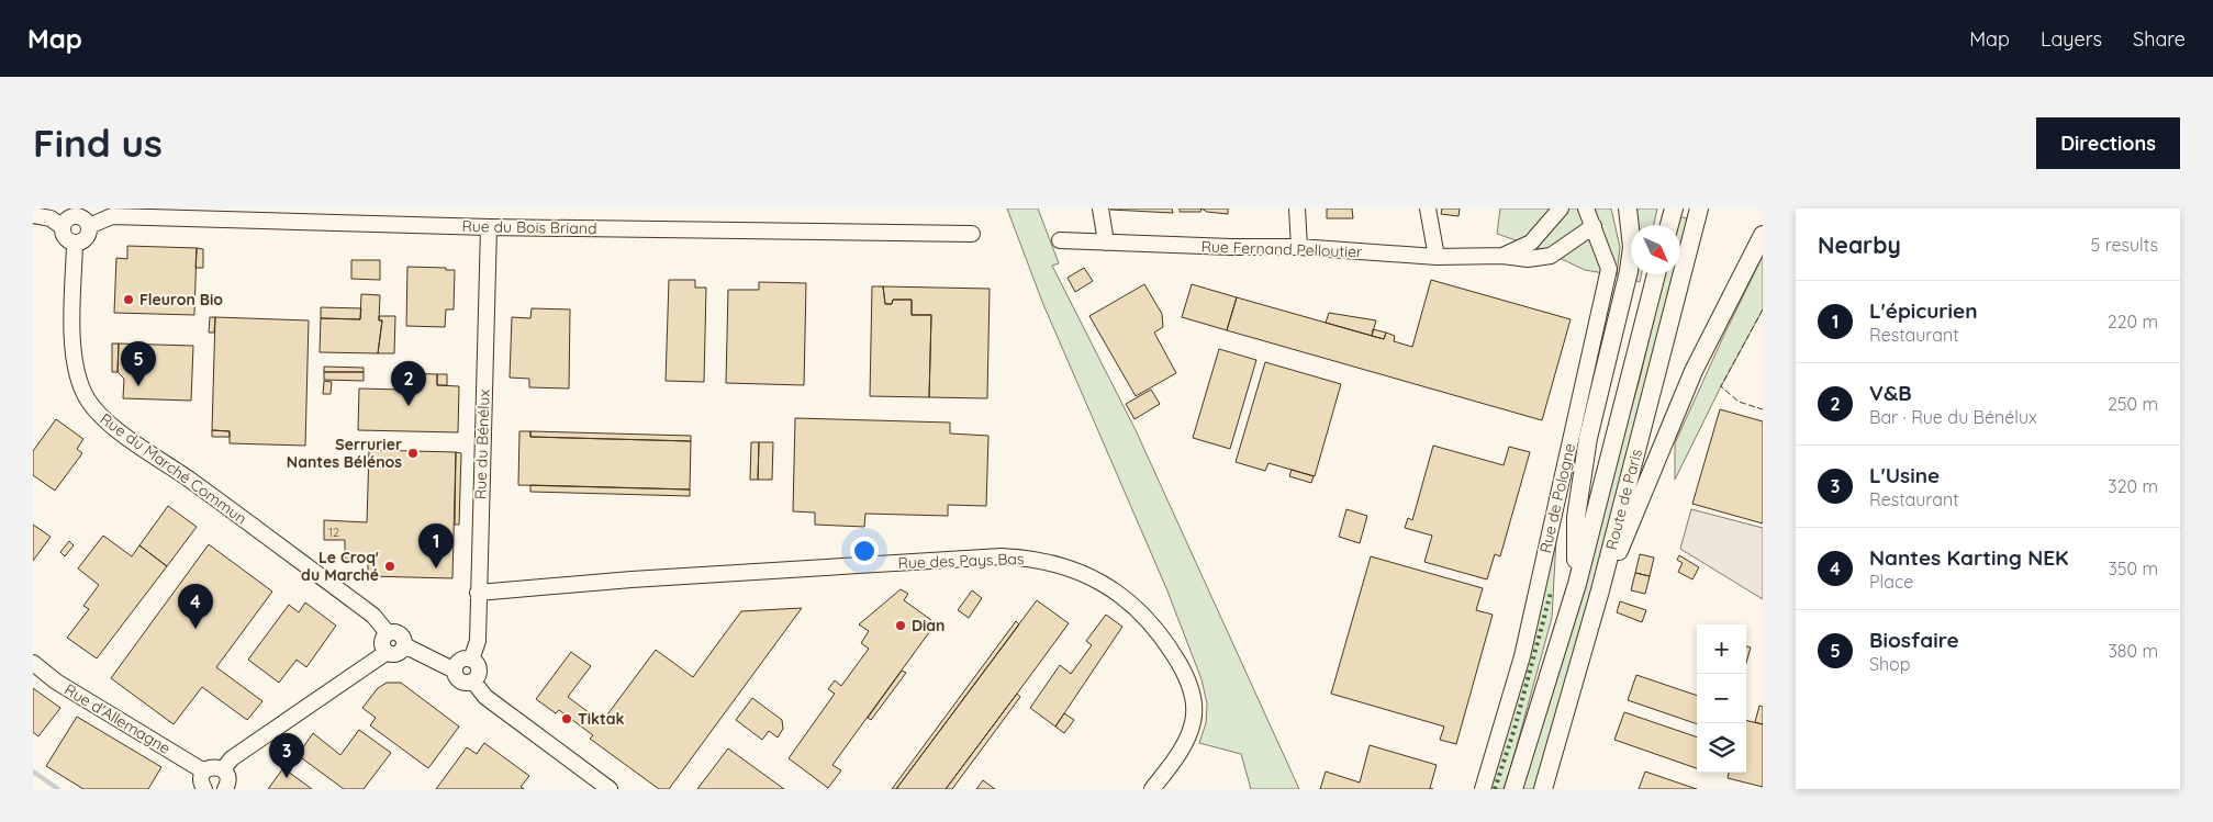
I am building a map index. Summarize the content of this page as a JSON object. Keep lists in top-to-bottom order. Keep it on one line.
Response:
{"streets":{"main road":["Route de Paris"],"street":["Rue du Bois Briand","Rue Fernand Pelloutier","Rue du Bénélux","Rue du Marché Commun","Rue de Pologne","Rue des Pays Bas","Rue d'Allemagne"]},"crossings":[["Rue du Bois Briand","Rue du Bénélux"],["Rue du Bois Briand","Rue du Marché Commun"],["Rue Fernand Pelloutier","Rue de Pologne"],["Rue du Bénélux","Rue des Pays Bas"]],"places":["Fleuron Bio","Serrurier Nantes Bélénos","Le Croq' du Marché","Dian","Tiktak"],"house_numbers":["12"],"north":"bottom right","page":{"header":"Map","nav":["Map","Layers","Share"],"buttons":"Directions","title":"Find us","heading":["Nearby","5 results"],"list":[{"mark":"1","name":"L'épicurien","note":"Restaurant","value":"220 m"},{"mark":"2","name":"V&B","note":"Bar · Rue du Bénélux","value":"250 m"},{"mark":"3","name":"L'Usine","note":"Restaurant","value":"320 m"},{"mark":"4","name":"Nantes Karting NEK","note":"Place","value":"350 m"},{"mark":"5","name":"Biosfaire","note":"Shop","value":"380 m"}],"pins":["5","2","1","4","3"],"map_buttons":["+","−"]}}
